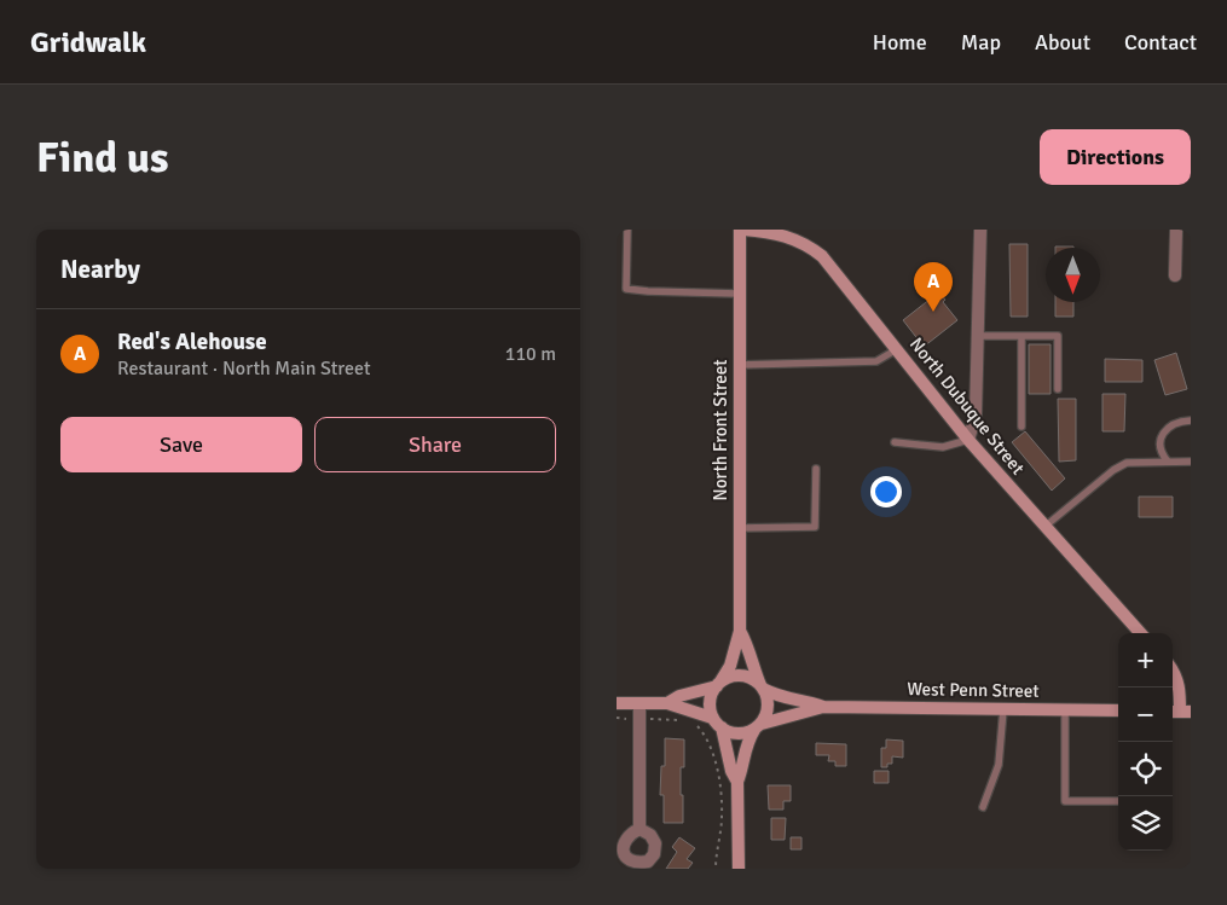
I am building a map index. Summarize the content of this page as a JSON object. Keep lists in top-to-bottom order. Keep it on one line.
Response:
{"streets":{"main road":["North Dubuque Street","North Front Street","West Penn Street"]},"crossings":[["North Dubuque Street","North Front Street"],["North Front Street","West Penn Street"]],"north":"bottom","page":{"header":"Gridwalk","nav":["Home","Map","About","Contact"],"buttons":["Directions",["Save","Share"]],"title":"Find us","heading":"Nearby","pins":"A","list":[{"mark":"A","name":"Red's Alehouse","note":"Restaurant · North Main Street","value":"110 m"}],"map_buttons":["+","−"]}}
